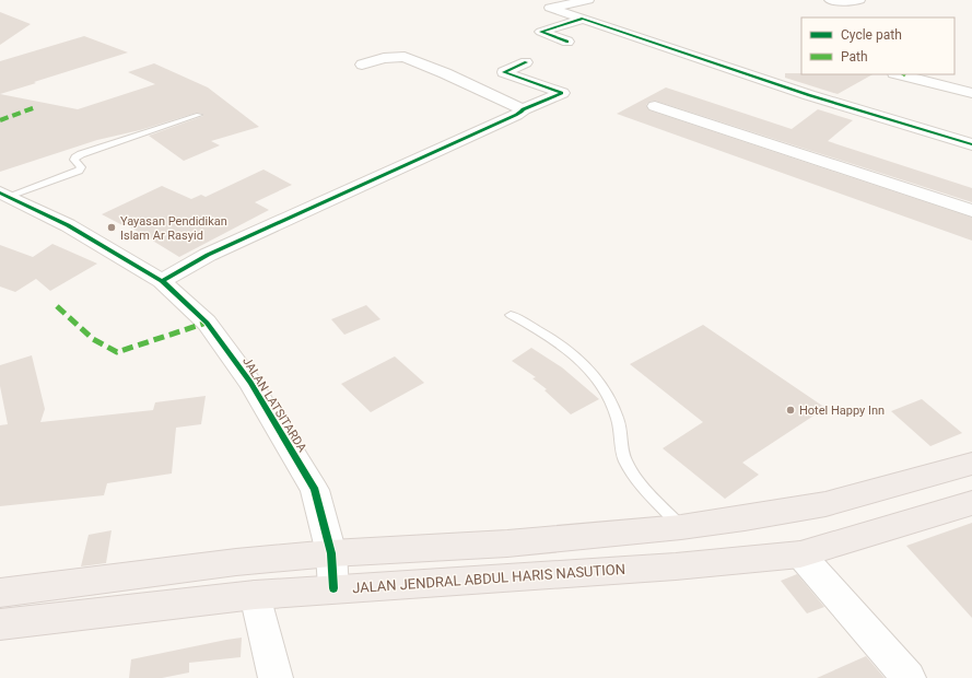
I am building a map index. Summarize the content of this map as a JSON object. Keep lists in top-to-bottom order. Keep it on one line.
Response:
{"streets":{"highway":["JALAN JENDRAL ABDUL HARIS NASUTION"],"street":["JALAN LATSITARDA"]},"crossings":[["JALAN LATSITARDA","JALAN JENDRAL ABDUL HARIS NASUTION"]],"places":["Yayasan Pendidikan Islam Ar Rasyid","Hotel Happy Inn"],"legend":["Cycle path","Path"]}
